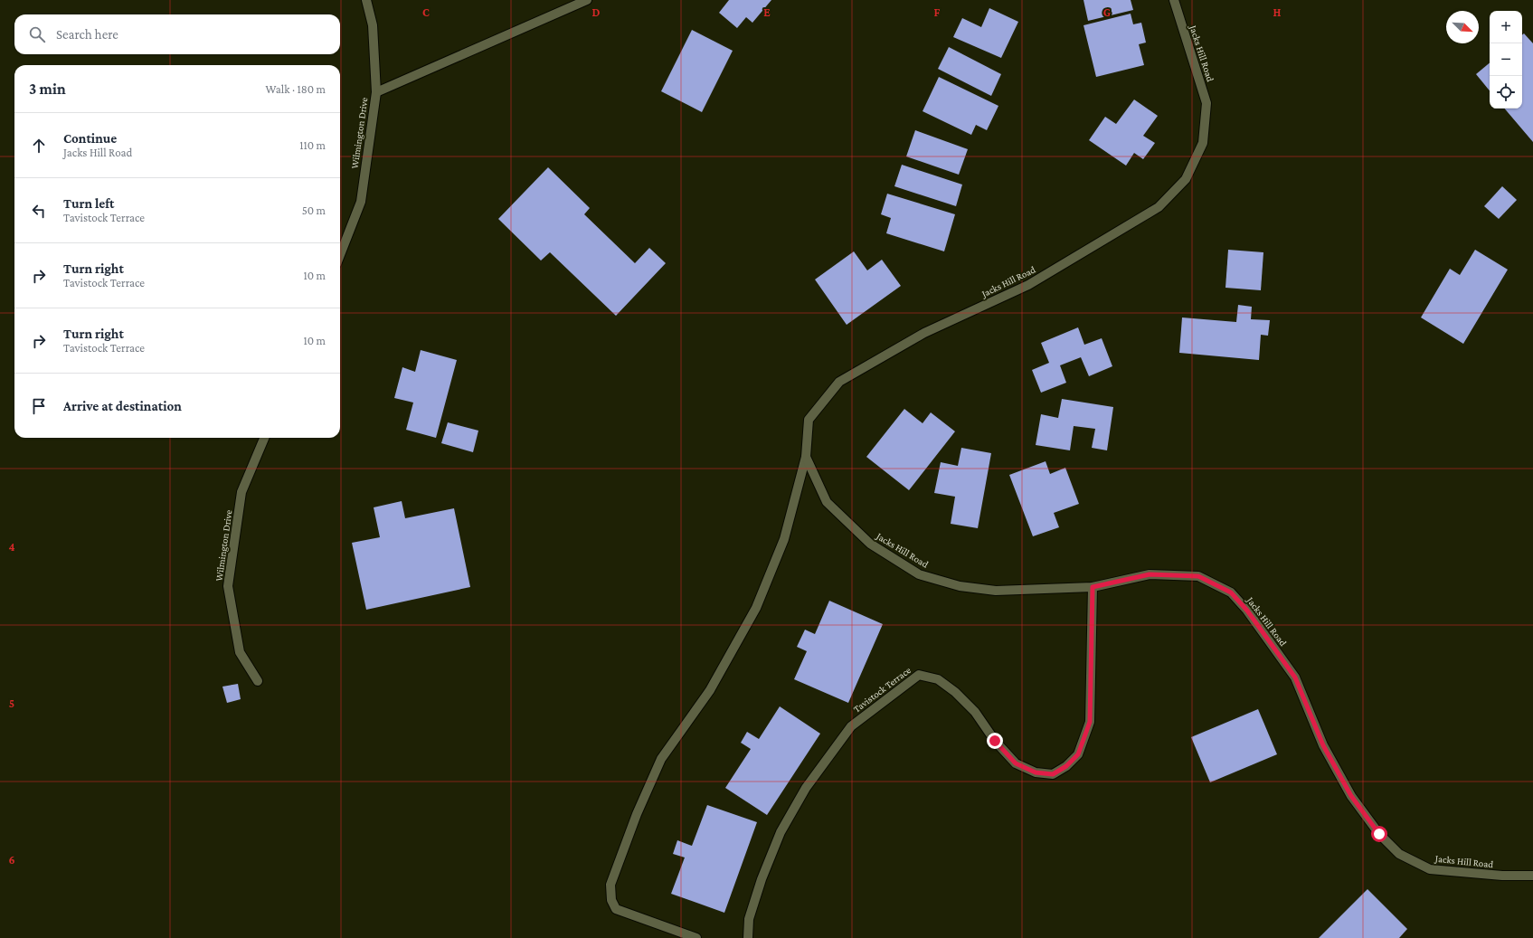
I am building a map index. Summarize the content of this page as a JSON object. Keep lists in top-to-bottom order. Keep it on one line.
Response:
{"streets":{"street":["Jacks Hill Road","Wilmington Drive","Tavistock Terrace"]},"crossings":[["Jacks Hill Road","Tavistock Terrace"]],"north":"bottom right","page":{"map_buttons":["+","−"],"search":"Search here","heading":["3 min","Walk · 180 m"],"list":[["Continue","Jacks Hill Road","110 m"],["Turn left","Tavistock Terrace","50 m"],["Turn right","Tavistock Terrace","10 m"],["Turn right","Tavistock Terrace","10 m"],"Arrive at destination"]},"grid":{"columns":["C","D","E","F","G","H"],"rows":["4","5","6"]}}
